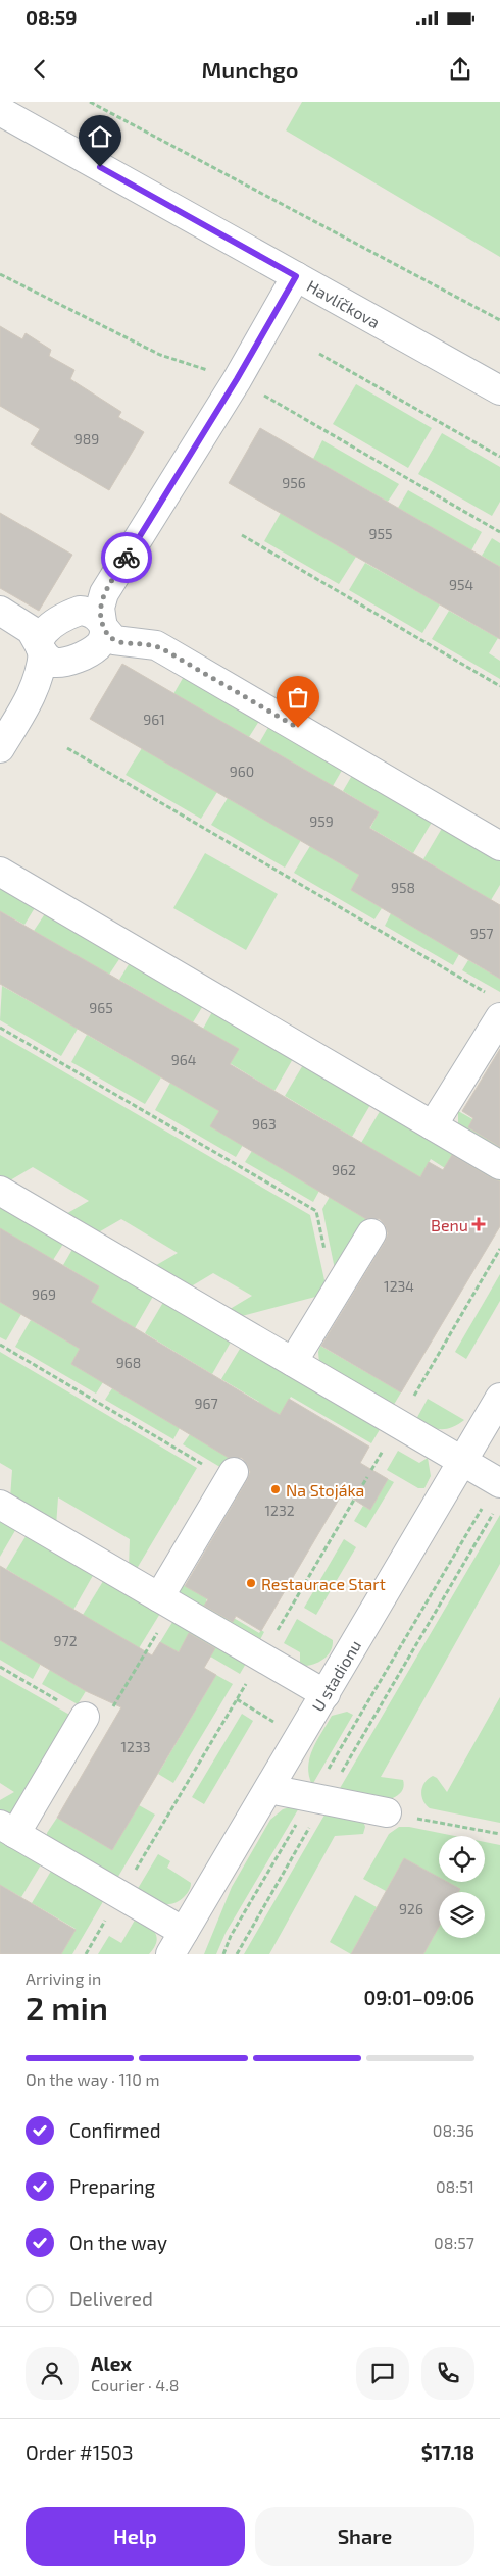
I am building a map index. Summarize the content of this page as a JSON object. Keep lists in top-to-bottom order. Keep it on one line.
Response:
{"streets":{"street":["Havlíčkova","U stadionu"]},"places":{"health":["Benu"],"other":["Na Stojáka","Restaurace Start"]},"house_numbers":["989","956","955","954","961","960","959","958","957","965","964","963","962","1234","969","968","967","1232","972","1233","926"],"page":{"status":"08:59","header":"Munchgo","heading":["2 min","Arriving in","09:01–09:06"],"panel":["Alex","Courier · 4.8","Order #1503","$17.18"],"bar":"On the way · 110 m","list":[["Confirmed","08:36"],["Preparing","08:51"],["On the way","08:57"],"Delivered"],"buttons":["Help","Share"]}}
